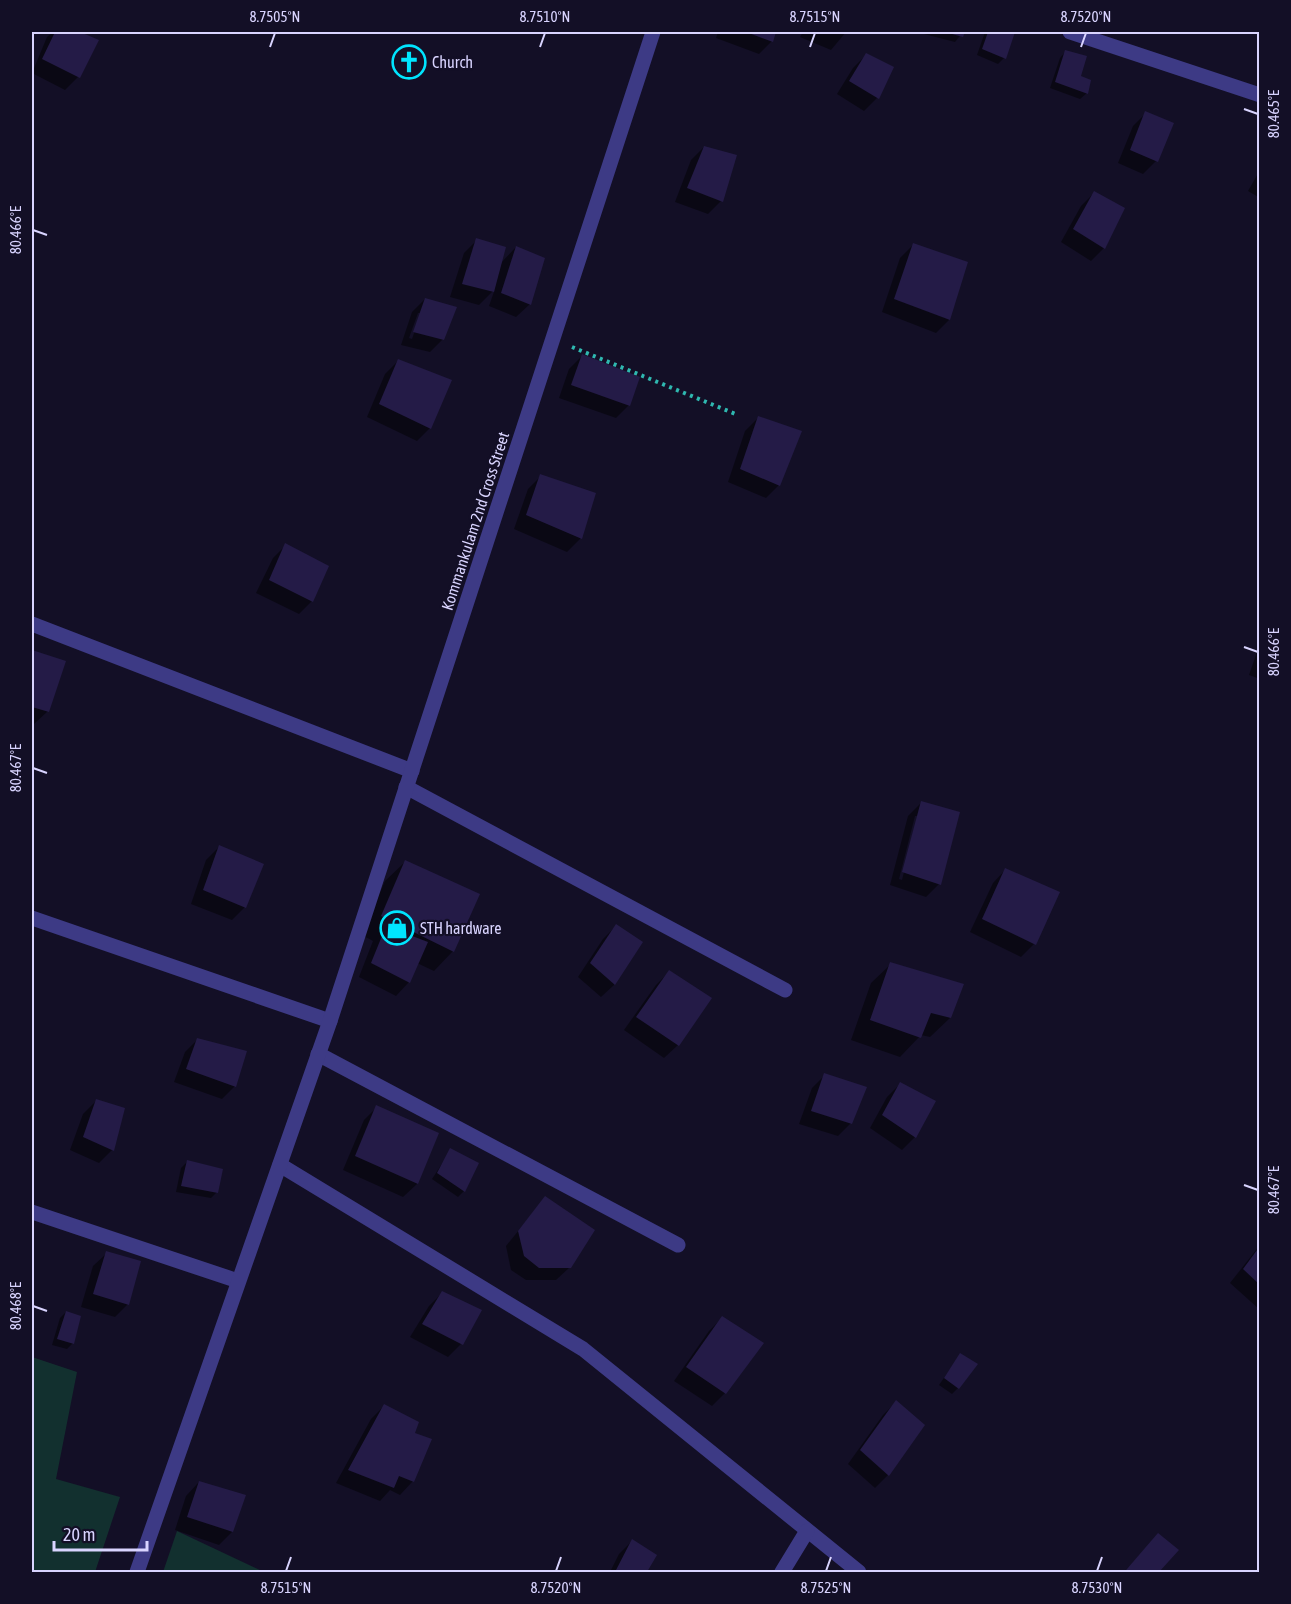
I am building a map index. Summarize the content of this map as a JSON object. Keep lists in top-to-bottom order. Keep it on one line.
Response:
{"streets":{"street":["Kommankulam 2nd Cross Street"]},"places":{"church":["Church"],"shop":["STH hardware"]},"scale_bar":"20 m","coordinates":["8.7505°N","8.7510°N","8.7515°N","8.7520°N","80.465°E","80.466°E","80.467°E","80.468°E","8.7525°N","8.7530°N"]}
